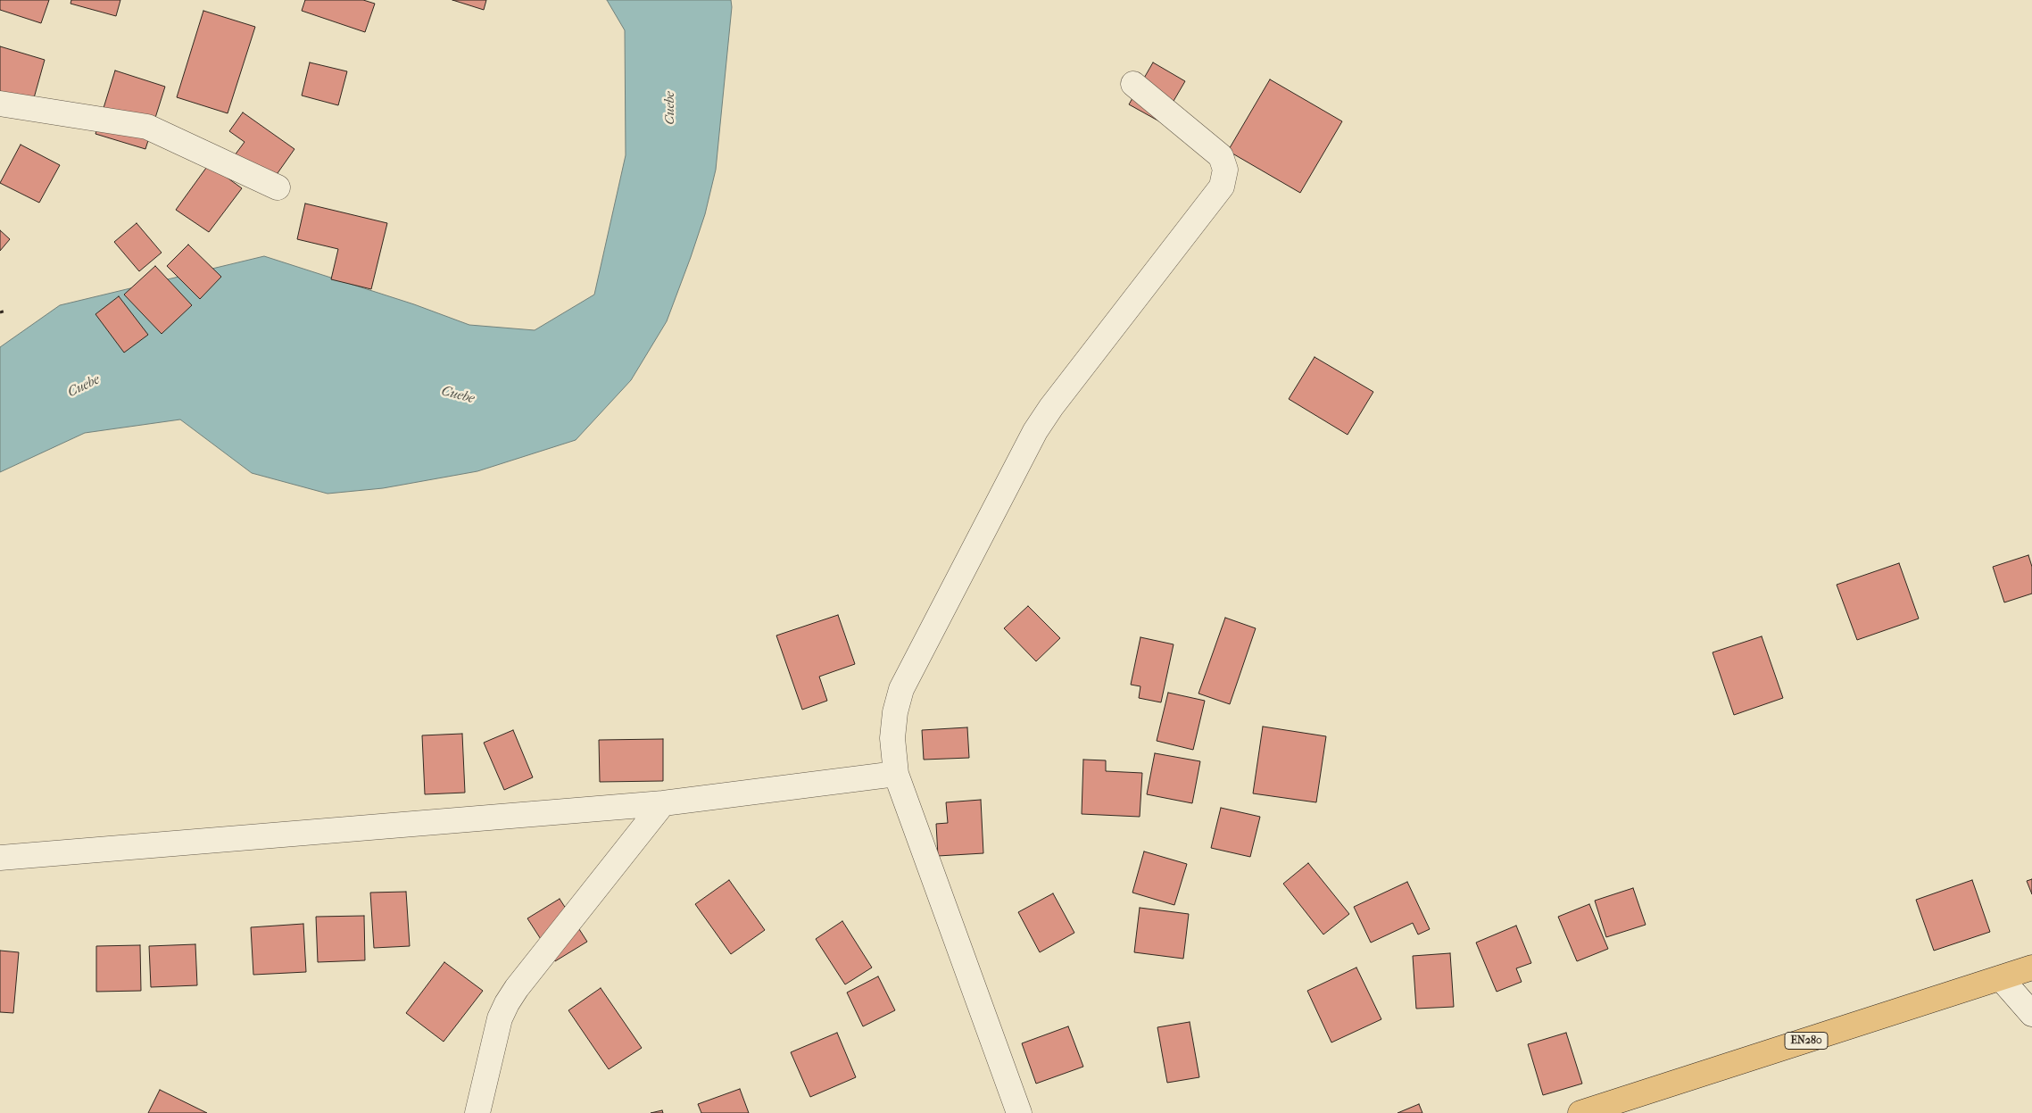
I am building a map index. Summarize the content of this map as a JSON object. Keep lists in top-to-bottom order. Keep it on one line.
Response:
{"streets":{"main road":["EN280"]},"water":["Cuebe"]}
